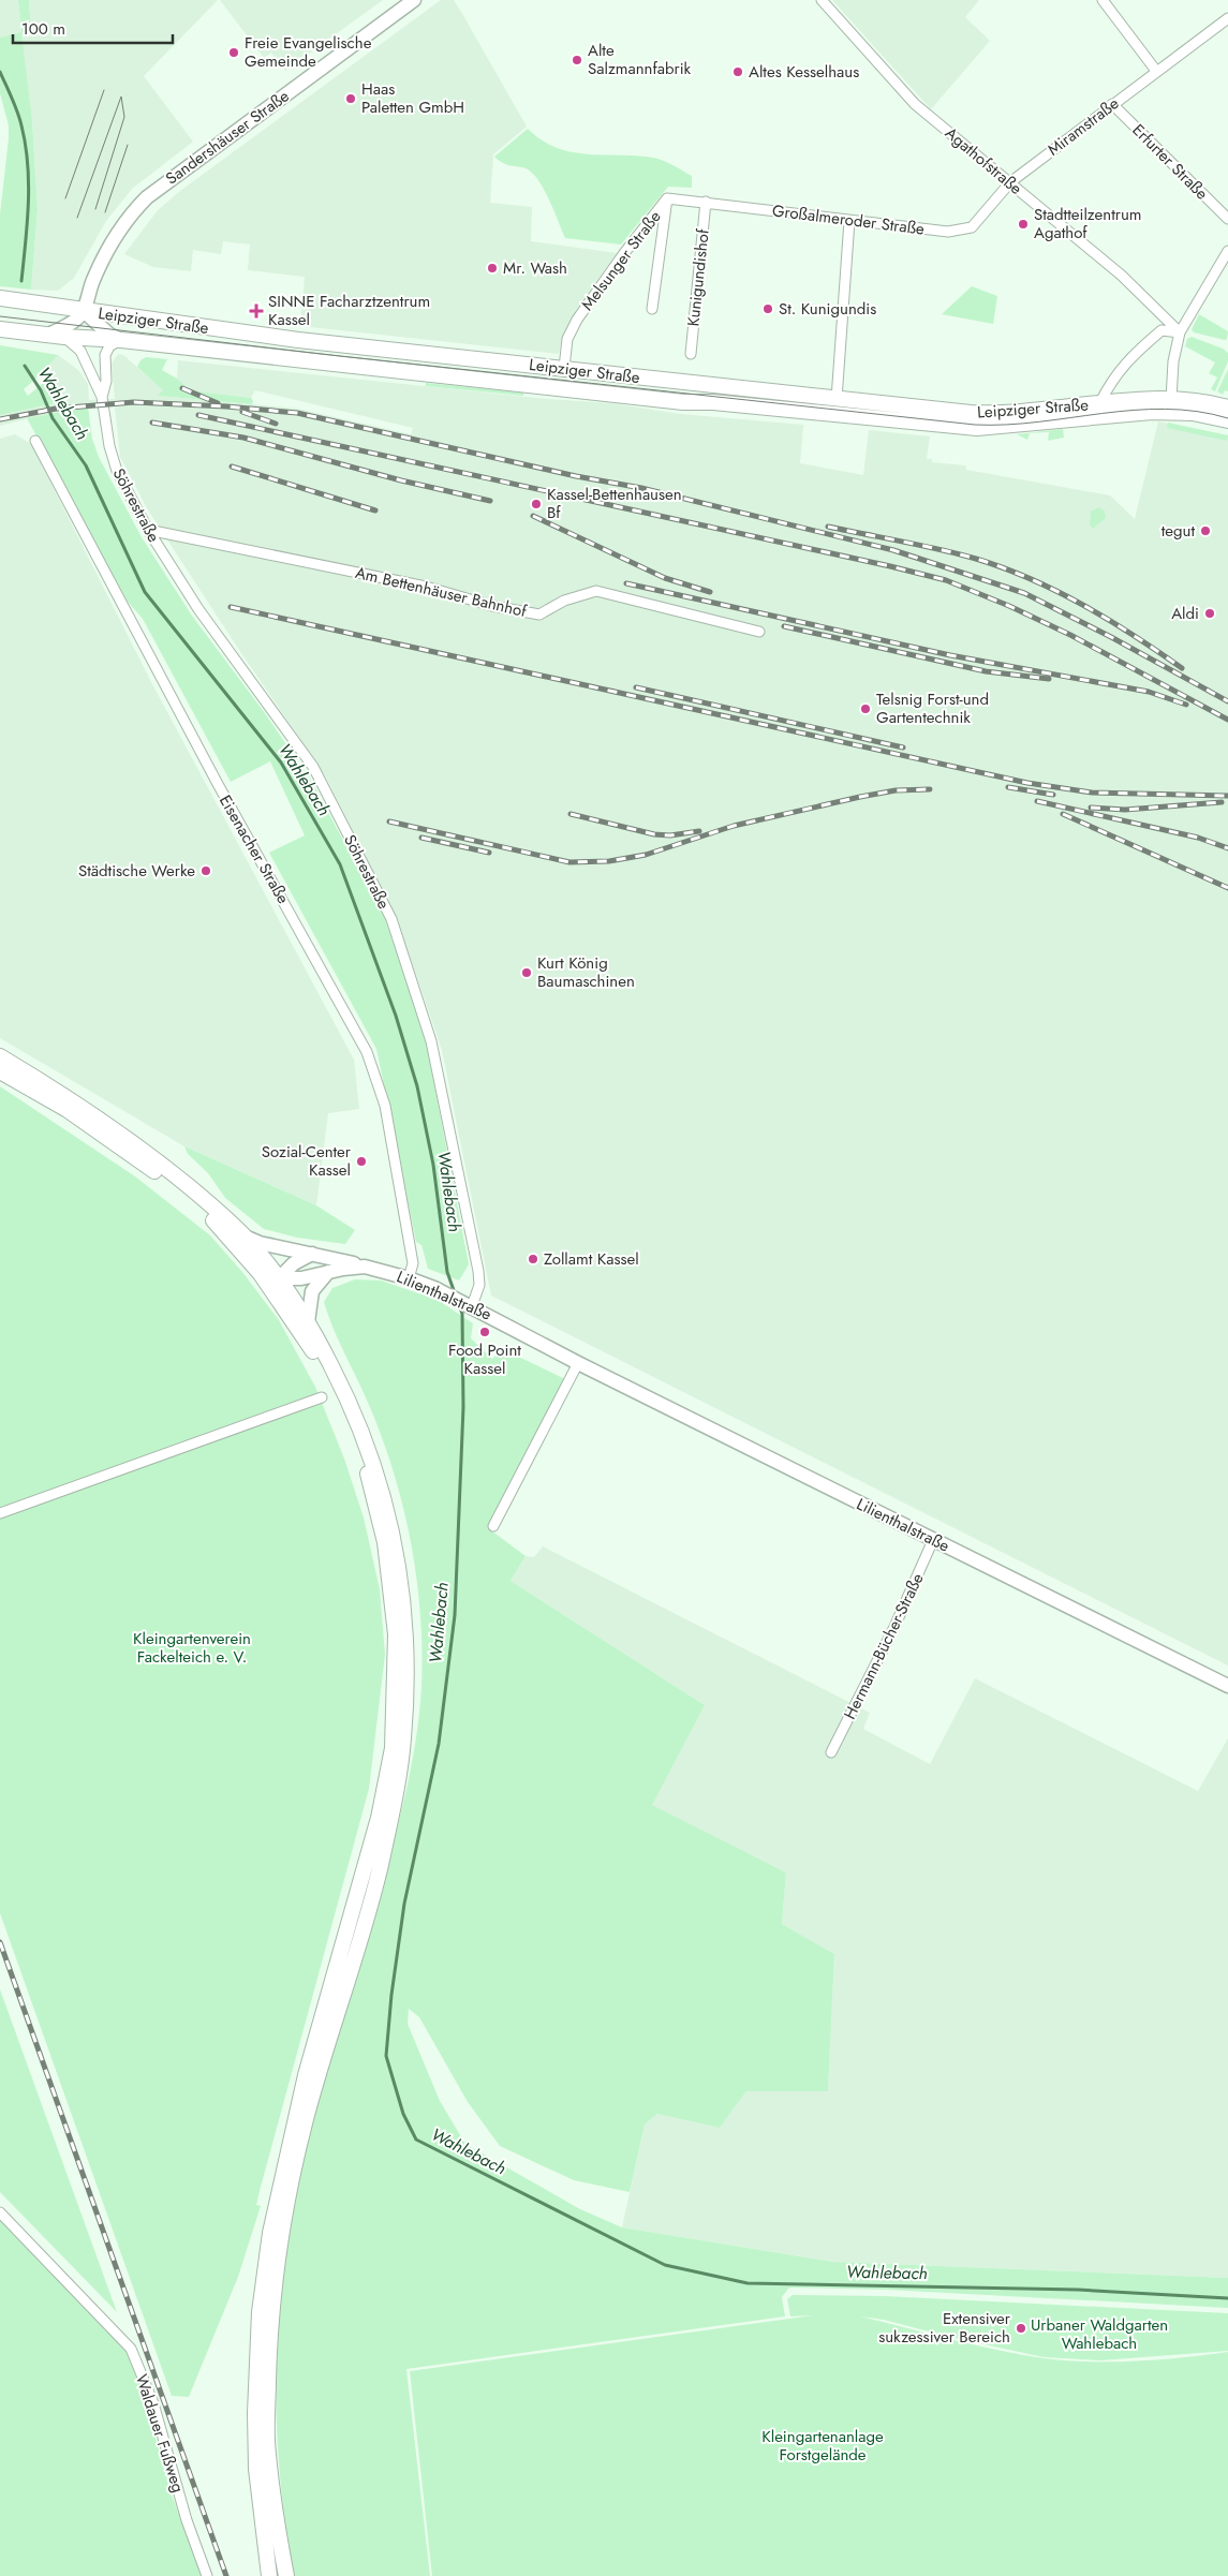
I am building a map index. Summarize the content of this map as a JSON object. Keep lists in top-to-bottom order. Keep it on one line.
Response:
{"streets":{"main road":["Sandershäuser Straße","Leipziger Straße","Lilienthalstraße"],"street":["Miramstraße","Agathofstraße","Erfurter Straße","Großalmeroder Straße","Melsunger Straße","Kunigundishof","Söhrestraße","Am Bettenhäuser Bahnhof","Eisenacher Straße","Hermann-Bücher-Straße","Waldauer Fußweg"]},"crossings":[["Miramstraße","Agathofstraße"],["Miramstraße","Erfurter Straße"],["Miramstraße","Großalmeroder Straße"],["Sandershäuser Straße","Leipziger Straße"],["Agathofstraße","Großalmeroder Straße"],["Großalmeroder Straße","Melsunger Straße"],["Großalmeroder Straße","Kunigundishof"],["Melsunger Straße","Leipziger Straße"],["Leipziger Straße","Söhrestraße"],["Söhrestraße","Am Bettenhäuser Bahnhof"],["Söhrestraße","Lilienthalstraße"],["Eisenacher Straße","Lilienthalstraße"],["Lilienthalstraße","Hermann-Bücher-Straße"]],"water":["Wahlebach"],"parks":["Kleingartenverein Fackelteich e. V.","Urbaner Waldgarten Wahlebach","Kleingartenanlage Forstgelände"],"places":{"other":["Freie Evangelische Gemeinde","Alte Salzmannfabrik","Altes Kesselhaus","Haas Paletten GmbH","Stadtteilzentrum Agathof","Mr. Wash","St. Kunigundis","Kassel-Bettenhausen Bf","tegut","Aldi","Telsnig Forst-und Gartentechnik","Städtische Werke","Kurt König Baumaschinen","Sozial-Center Kassel","Zollamt Kassel","Food Point Kassel","Extensiver sukzessiver Bereich"],"health":["SINNE Facharztzentrum Kassel"]},"scale_bar":"100 m"}
